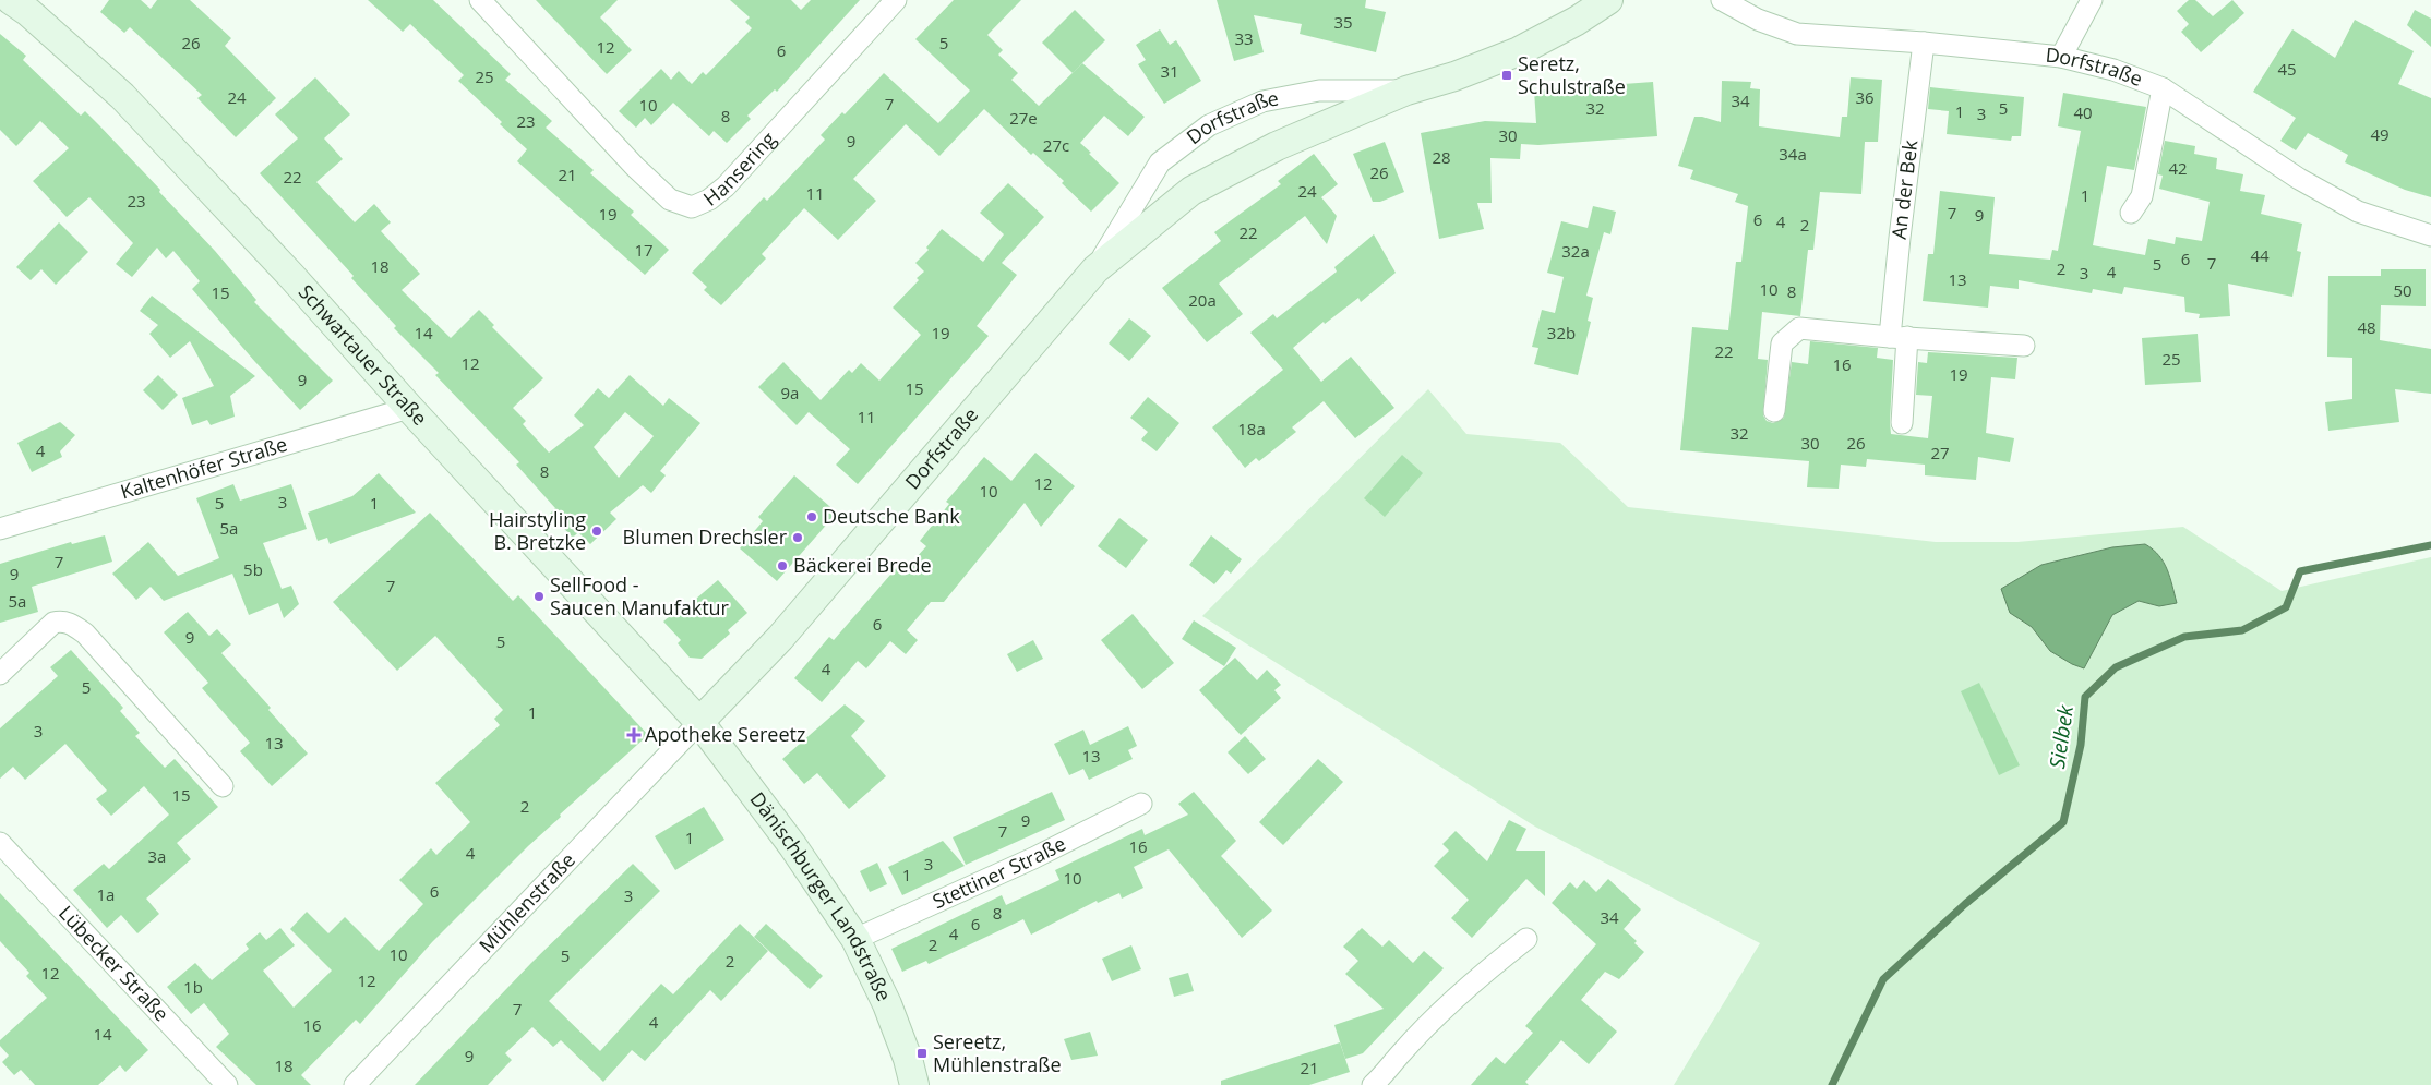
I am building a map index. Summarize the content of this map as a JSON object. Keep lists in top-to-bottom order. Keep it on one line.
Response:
{"streets":{"main road":["Dorfstraße","Schwartauer Straße","Dänischburger Landstraße"],"street":["Hansering","An der Bek","Kaltenhöfer Straße","Stettiner Straße","Mühlenstraße","Lübecker Straße"]},"crossings":[["Dorfstraße","An der Bek"],["Dorfstraße","Schwartauer Straße"],["Dorfstraße","Dänischburger Landstraße"],["Dorfstraße","Mühlenstraße"],["Schwartauer Straße","Kaltenhöfer Straße"],["Schwartauer Straße","Dänischburger Landstraße"],["Schwartauer Straße","Mühlenstraße"],["Stettiner Straße","Dänischburger Landstraße"],["Dänischburger Landstraße","Mühlenstraße"]],"water":["Sielbek"],"places":{"transit":["Seretz, Schulstraße","Sereetz, Mühlenstraße"],"other":["Deutsche Bank","Hairstyling B. Bretzke","Blumen Drechsler","Bäckerei Brede","SellFood - Saucen Manufaktur"],"health":["Apotheke Sereetz"]},"house_numbers":["35","33","26","5","12","6","45","31","25","24","36","34","7","10","32","5","1","40","3","8","27e","23","49","30","9","27c","34a","28","42","26","21","22","24","11","1","23","7","19","9","6","4","2","22","17","32a","44","6","7","5","18","2","4","3","13","10","50","8","15","20a","48","14","19","32b","22","25","12","16","19","9","15","9a","11","18a","32","30","26","4","27","8","12","10","3","5","1","5a","7","5b","9","7","5a","6","9","5","4","5","1","3","13","13","15","2","9","7","1","16","4","3a","3","1","10","6","1a","3","8","34","6","4","2","10","5","2","12","12","1b","7","4","16","14","9","18","21"]}
